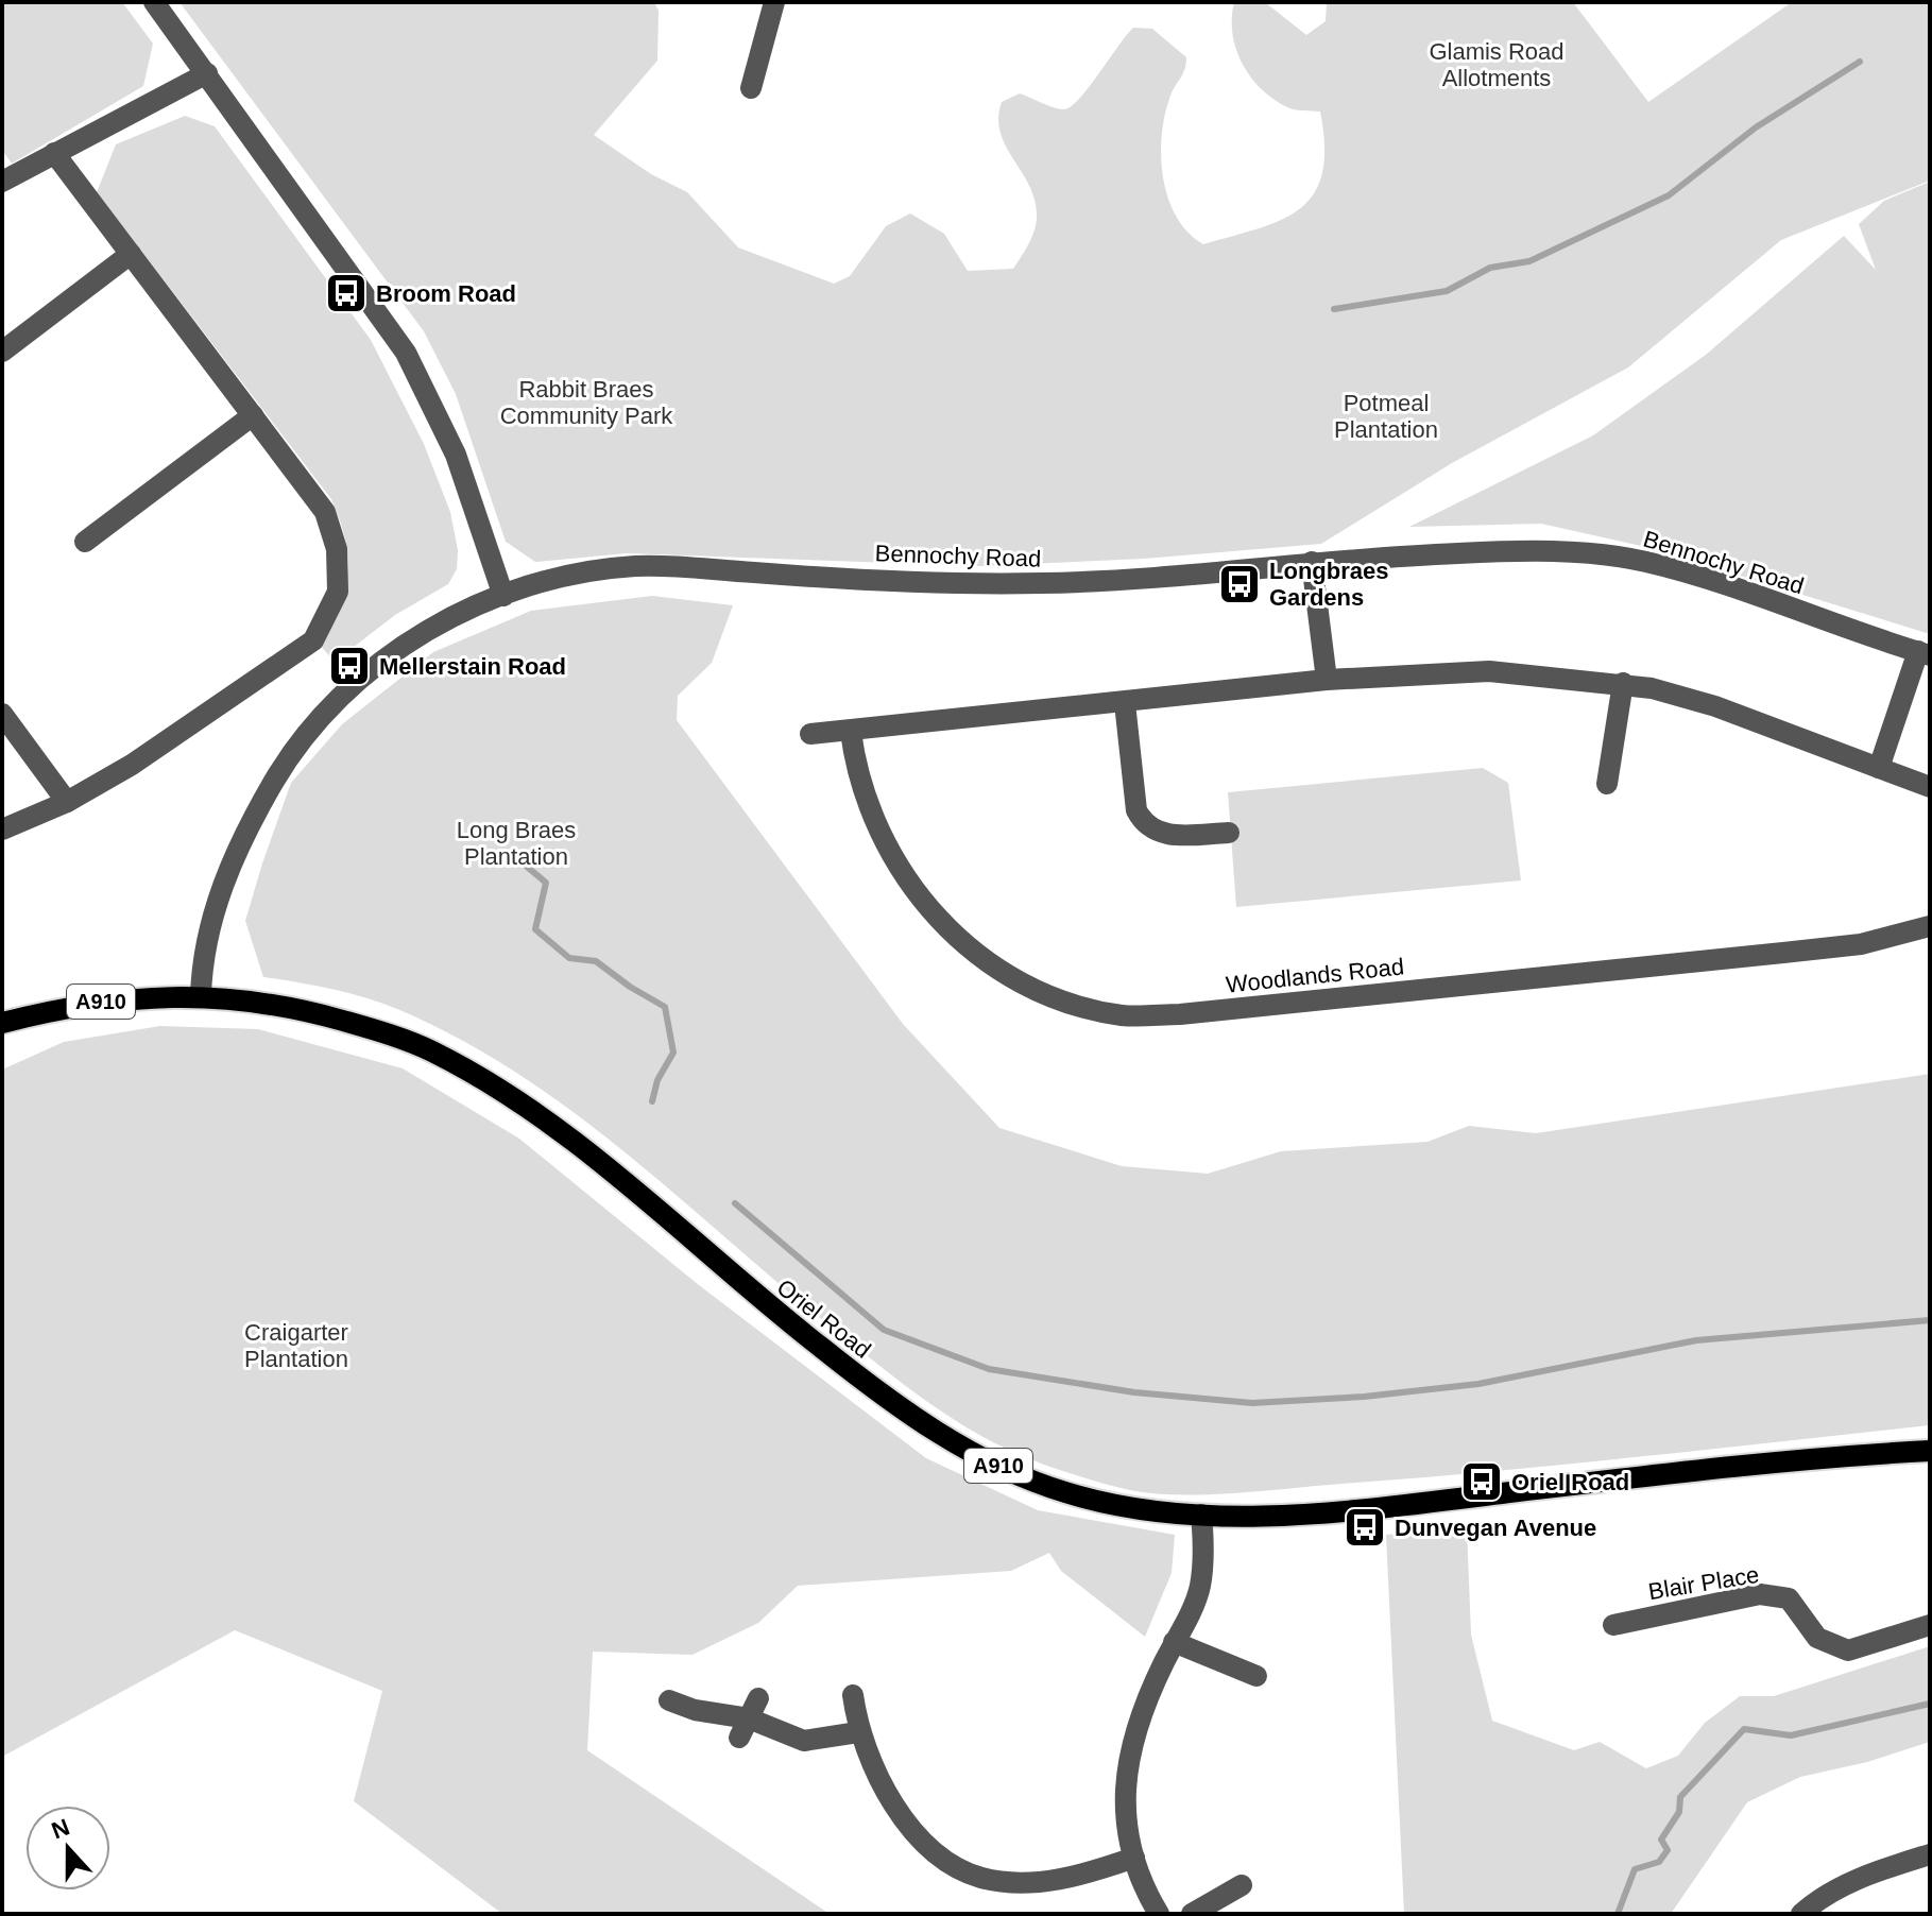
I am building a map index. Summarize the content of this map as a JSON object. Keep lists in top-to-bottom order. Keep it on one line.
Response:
{"streets":{"main road":["A910","Oriel Road"],"street":["Bennochy Road","Woodlands Road","Blair Place"]},"crossings":[["Bennochy Road","A910"],["Bennochy Road","Oriel Road"],["A910","Oriel Road"]],"parks":["Glamis Road Allotments","Rabbit Braes Community Park","Potmeal Plantation","Long Braes Plantation","Craigarter Plantation"],"places":{"bus stop":["Broom Road","Longbraes Gardens","Mellerstain Road","Oriel Road","Dunvegan Avenue"]},"north":"top"}
